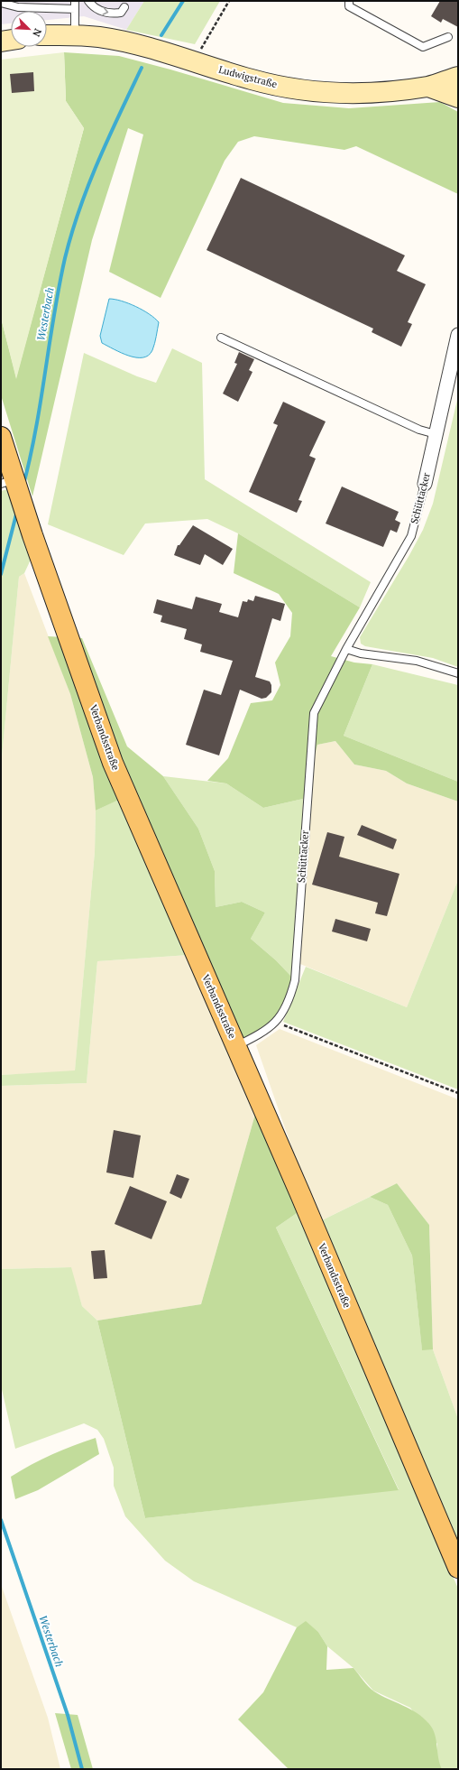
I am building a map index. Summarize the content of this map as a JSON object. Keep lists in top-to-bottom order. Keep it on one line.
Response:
{"streets":{"main road":["Ludwigstraße","Verbandsstraße"],"street":["Schüttacker"]},"crossings":[["Schüttacker","Verbandsstraße"]],"water":["Westerbach"],"north":"bottom right"}
